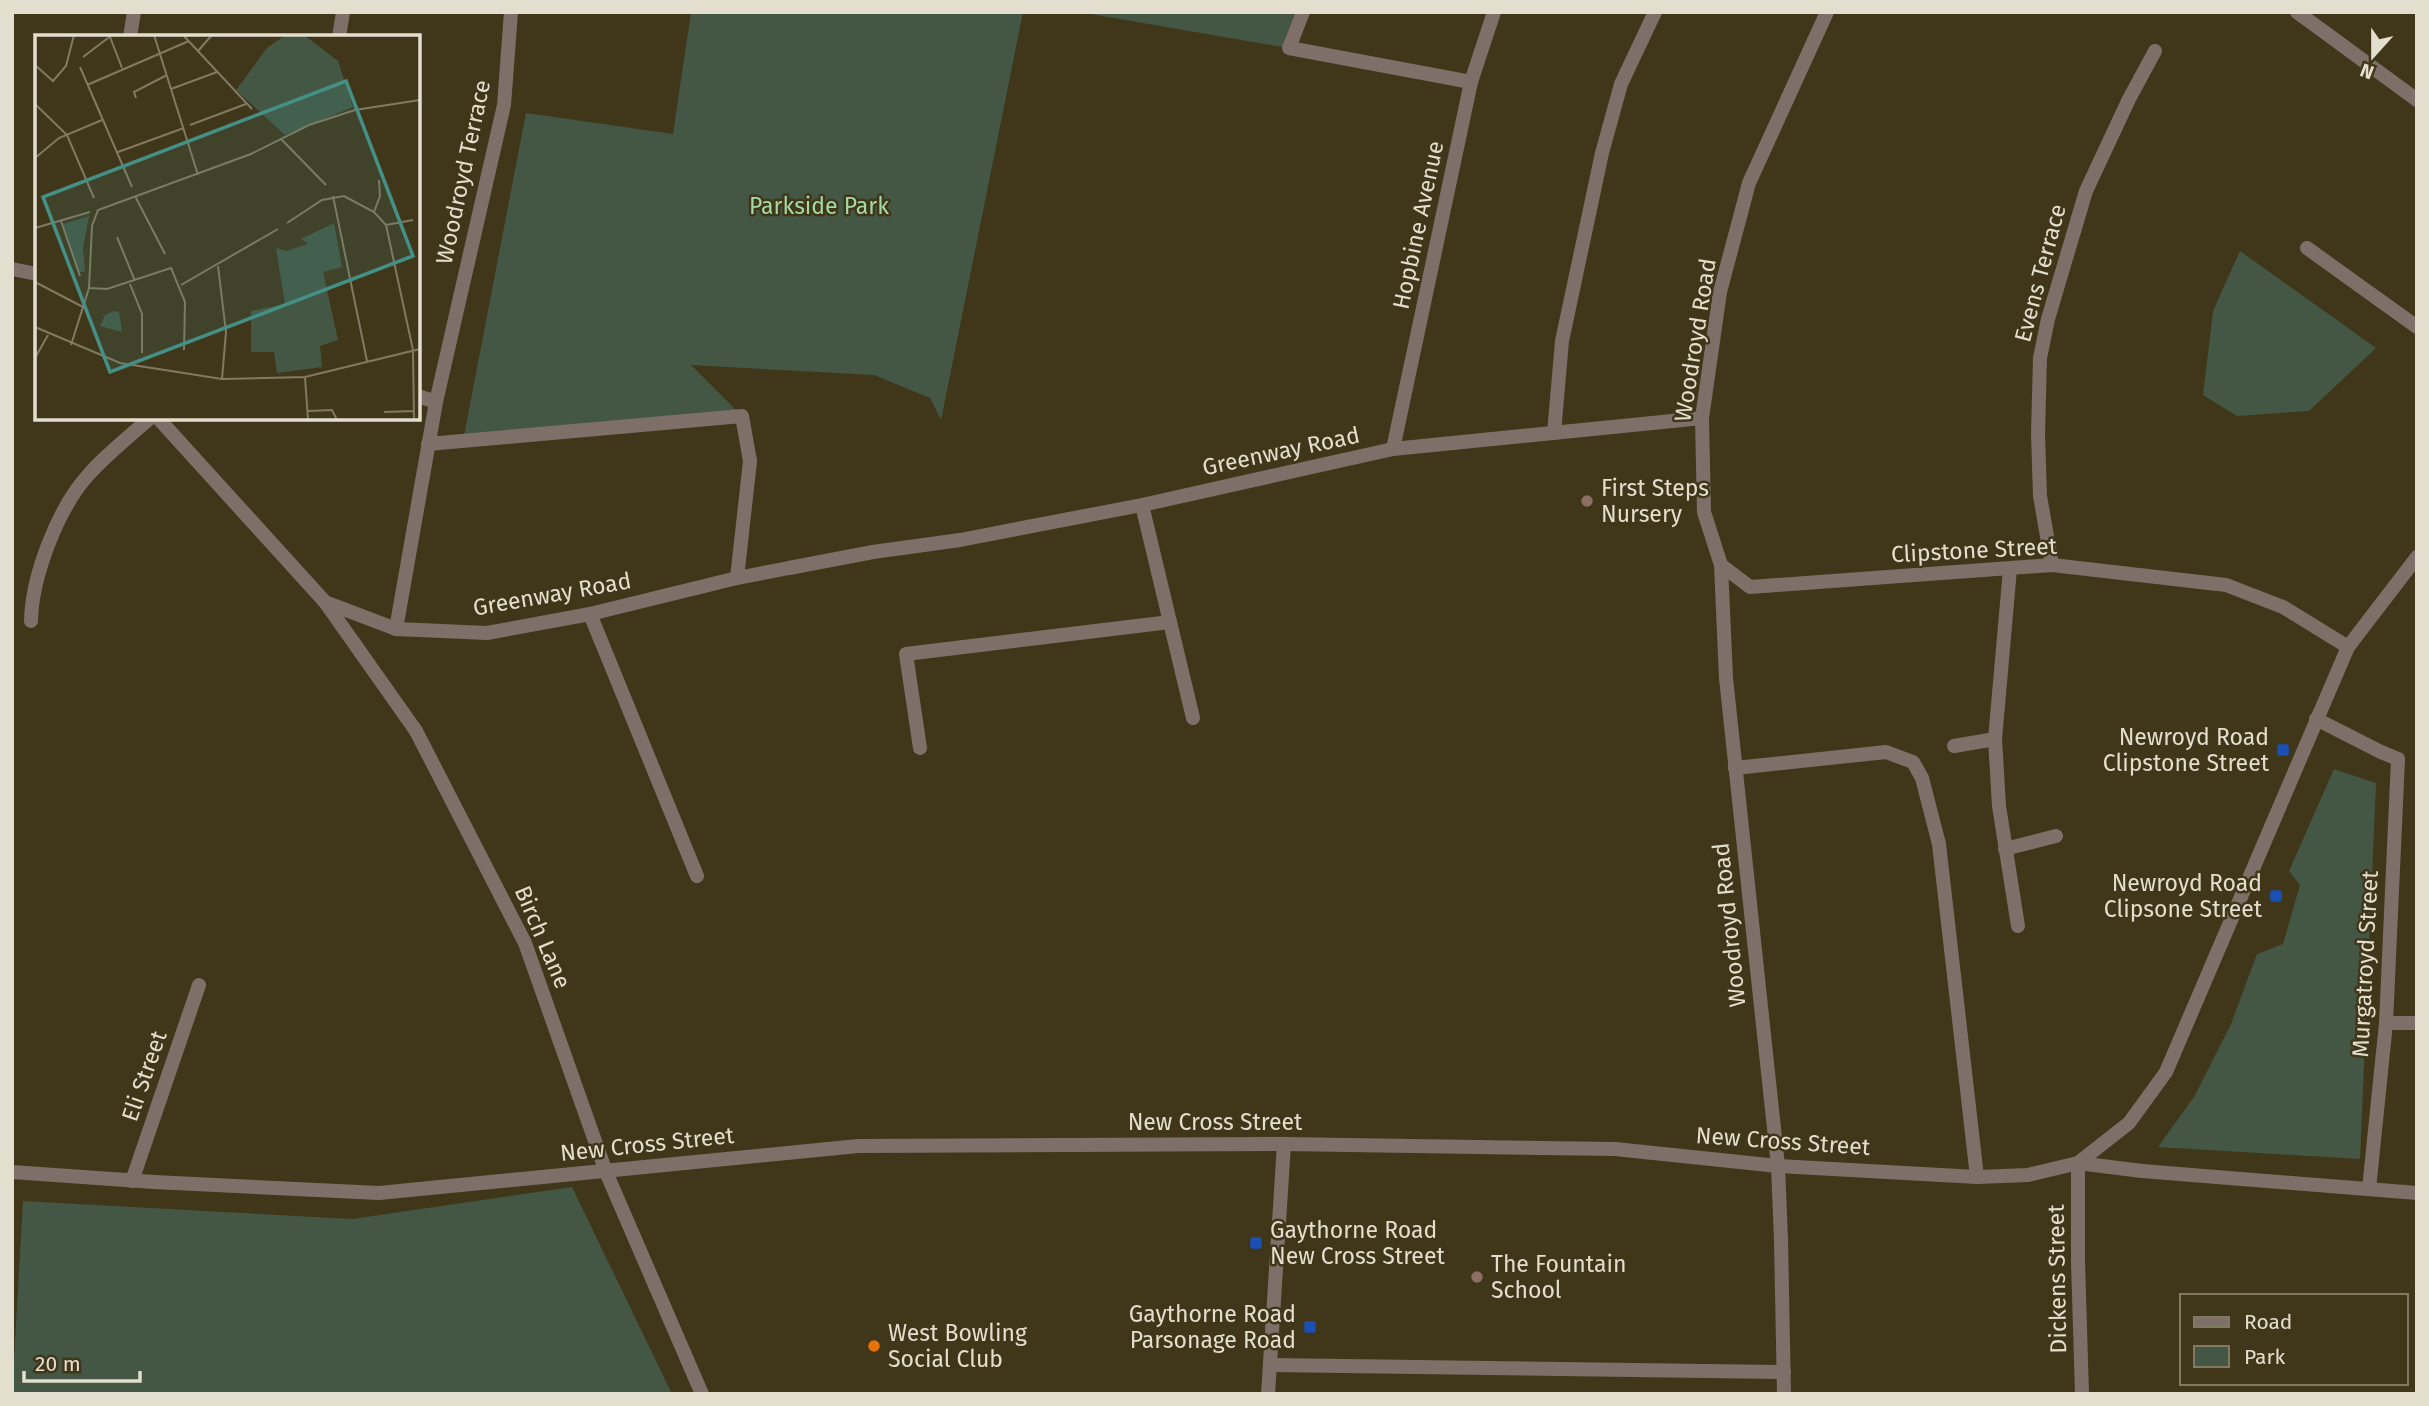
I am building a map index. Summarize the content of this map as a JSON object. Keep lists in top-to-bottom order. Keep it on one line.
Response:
{"streets":{"street":["Woodroyd Terrace","Hopbine Avenue","Evens Terrace","Woodroyd Road","Greenway Road","Clipstone Street","Birch Lane","Murgatroyd Street","Eli Street","New Cross Street","Dickens Street"]},"crossings":[["Woodroyd Terrace","Greenway Road"],["Hopbine Avenue","Greenway Road"],["Evens Terrace","Clipstone Street"],["Woodroyd Road","Greenway Road"],["Woodroyd Road","Clipstone Street"],["Woodroyd Road","New Cross Street"],["Greenway Road","Birch Lane"],["Birch Lane","New Cross Street"],["Murgatroyd Street","New Cross Street"],["Eli Street","New Cross Street"],["New Cross Street","Dickens Street"]],"parks":["Parkside Park"],"places":{"other":["First Steps Nursery","The Fountain School","West Bowling Social Club"],"transit":["Newroyd Road Clipstone Street","Newroyd Road Clipsone Street","Gaythorne Road New Cross Street","Gaythorne Road Parsonage Road"]},"legend":["Road","Park"],"scale_bar":"20 m","north":"bottom"}
